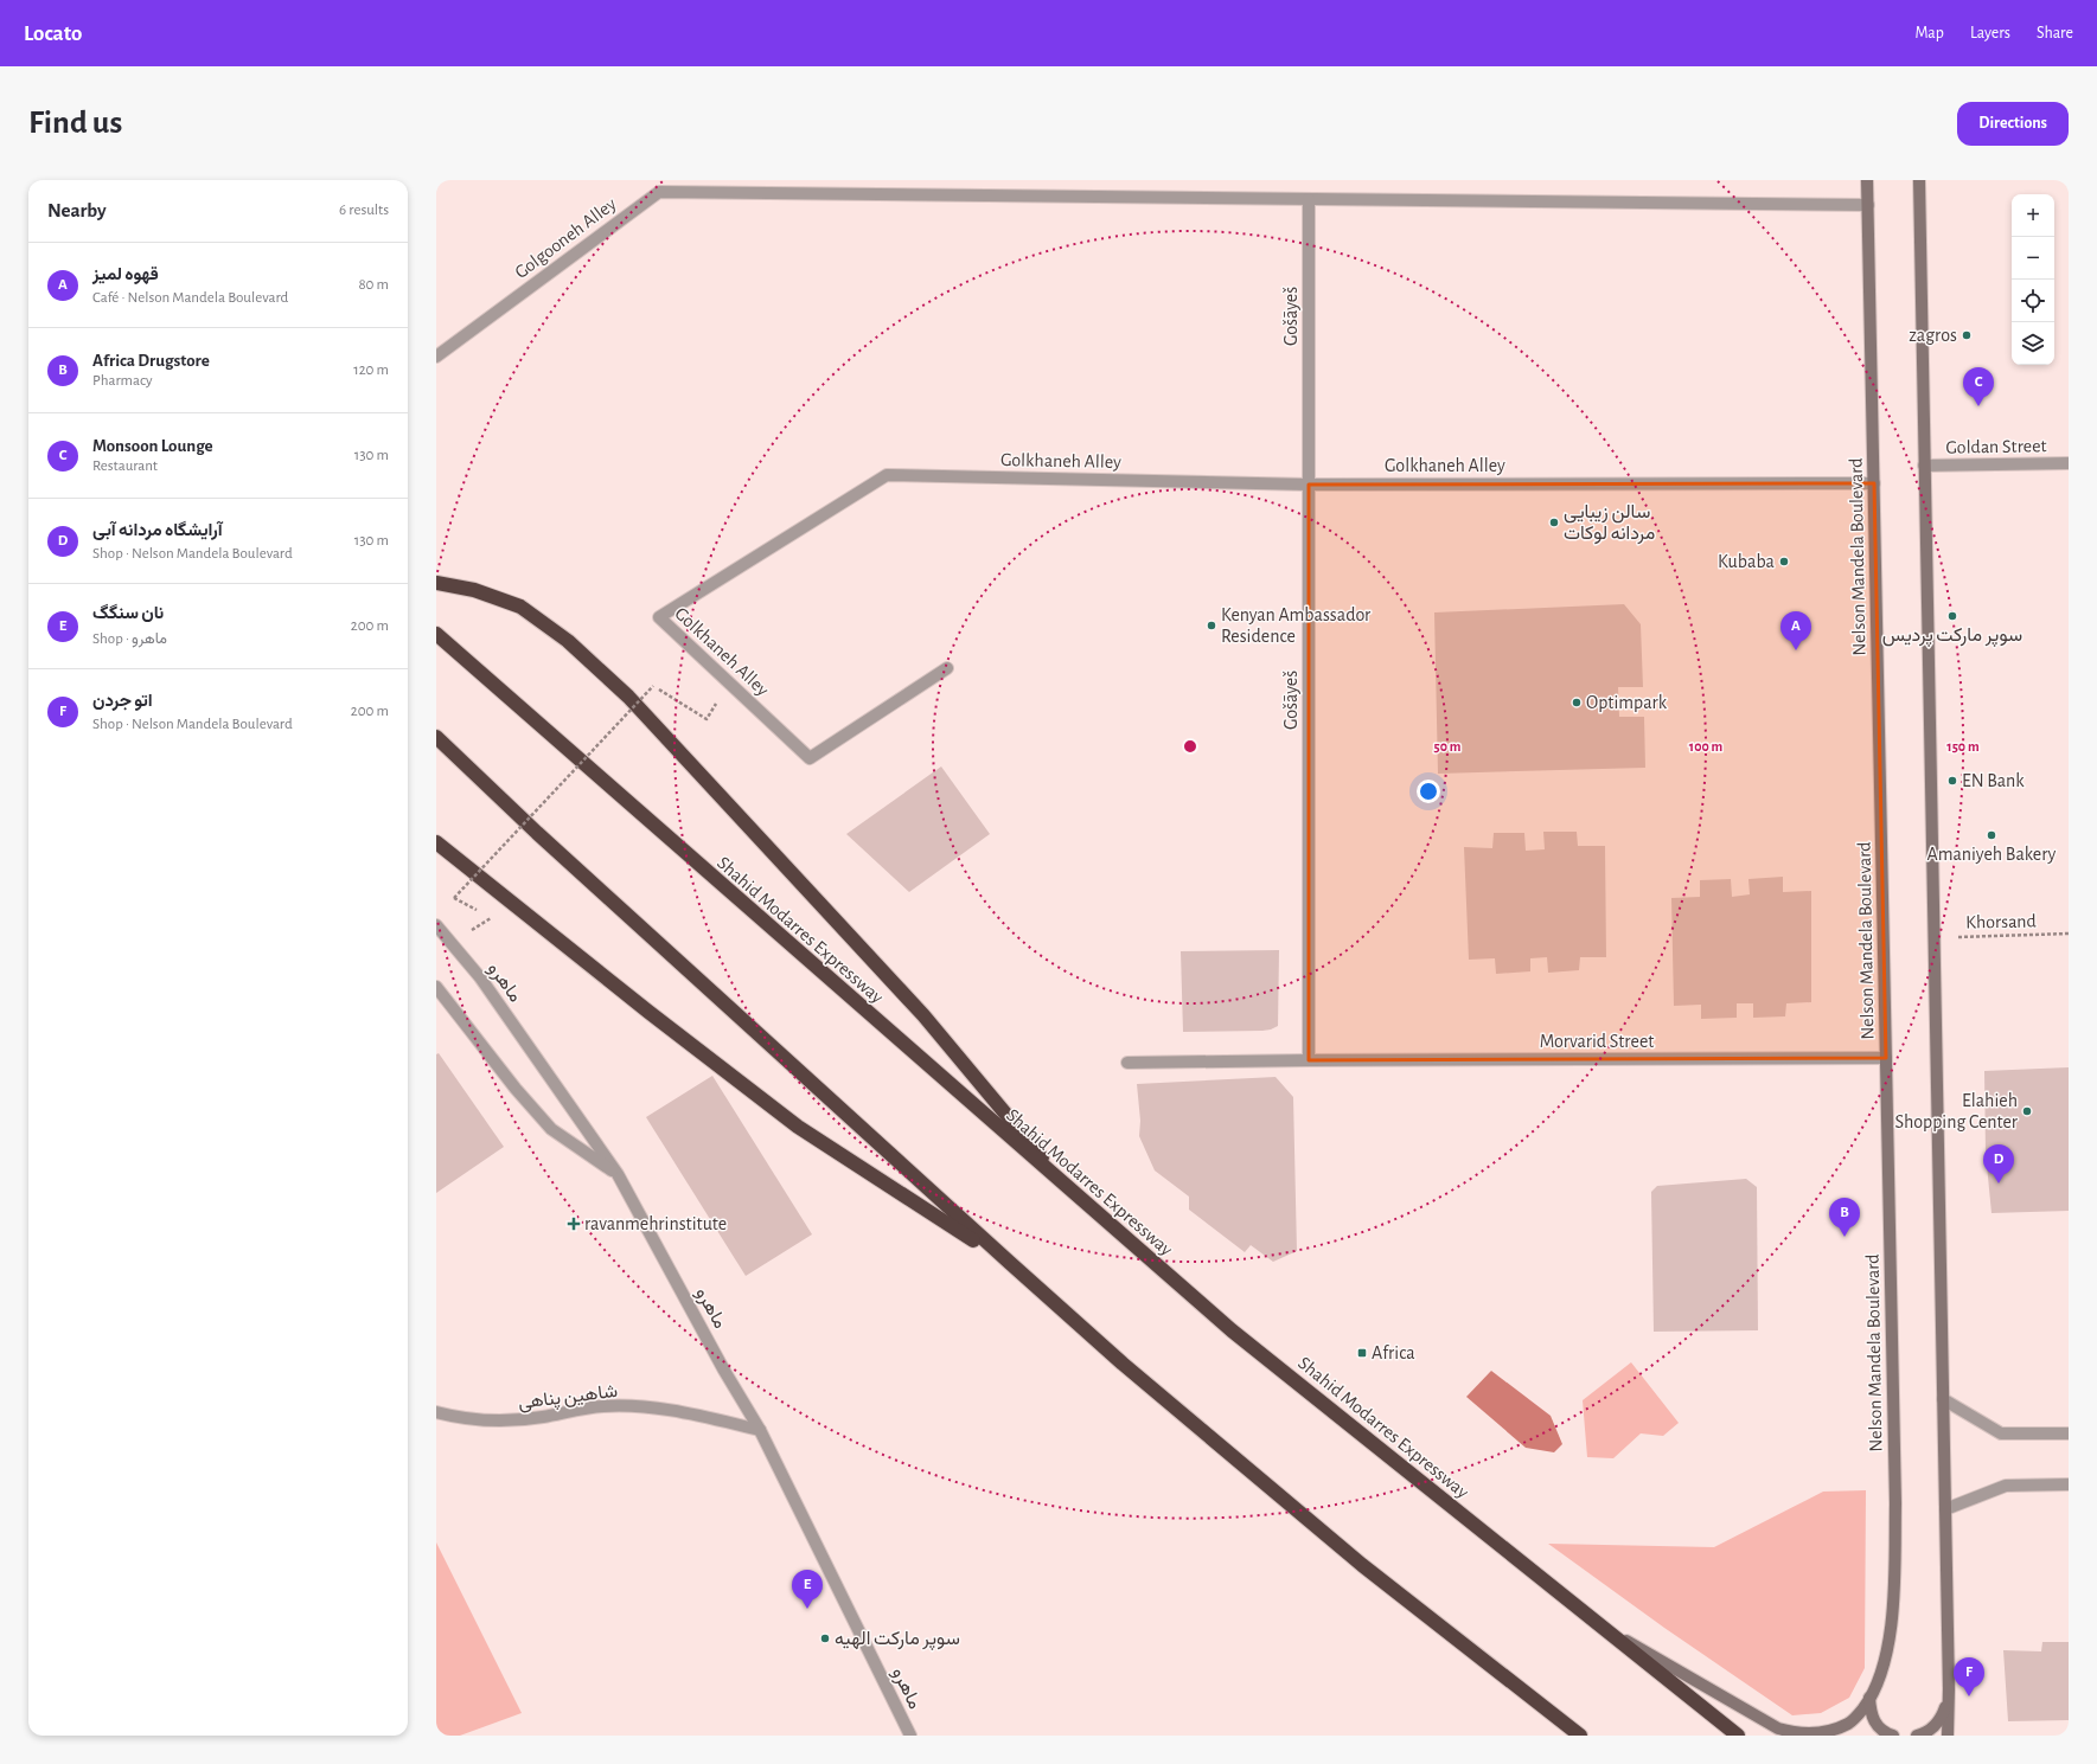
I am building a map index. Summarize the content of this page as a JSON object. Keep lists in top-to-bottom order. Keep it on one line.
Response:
{"streets":{"highway":["Shahid Modarres Expressway"],"main road":["Nelson Mandela Boulevard"],"street":["Golgooneh Alley","Gošāyeš","Goldan Street","Golkhaneh Alley","ماهرو","Morvarid Street","شاهین پناهی"],"path":["Khorsand"]},"crossings":[["Golgooneh Alley","Gošāyeš"],["Golgooneh Alley","Nelson Mandela Boulevard"],["Gošāyeš","Golkhaneh Alley"],["Gošāyeš","Morvarid Street"],["Golkhaneh Alley","Nelson Mandela Boulevard"],["Nelson Mandela Boulevard","Shahid Modarres Expressway"],["Nelson Mandela Boulevard","Morvarid Street"],["ماهرو","شاهین پناهی"]],"places":{"other":["zagros","سالن زیبایی مردانه لوکات","Kubaba","سوپر مارکت پردیس","Kenyan Ambassador Residence","Optimpark","EN Bank","Amaniyeh Bakery","Elahieh Shopping Center","سوپر ماركت الهيه"],"health":["ravanmehrinstitute"],"transit":["Africa"]},"page":{"header":"Locato","nav":["Map","Layers","Share"],"buttons":"Directions","title":"Find us","heading":["Nearby","6 results"],"map_buttons":["+","−"],"list":[{"mark":"A","name":"قهوه لمیز","note":"Café · Nelson Mandela Boulevard","value":"80 m"},{"mark":"B","name":"Africa Drugstore","note":"Pharmacy","value":"120 m"},{"mark":"C","name":"Monsoon Lounge","note":"Restaurant","value":"130 m"},{"mark":"D","name":"آرایشگاه مردانه آبی","note":"Shop · Nelson Mandela Boulevard","value":"130 m"},{"mark":"E","name":"نان سنگگ","note":"Shop · ماهرو","value":"200 m"},{"mark":"F","name":"اتو جردن","note":"Shop · Nelson Mandela Boulevard","value":"200 m"}],"pins":["C","A","D","B","E","F"]},"rings":["50 m","100 m","150 m"]}
